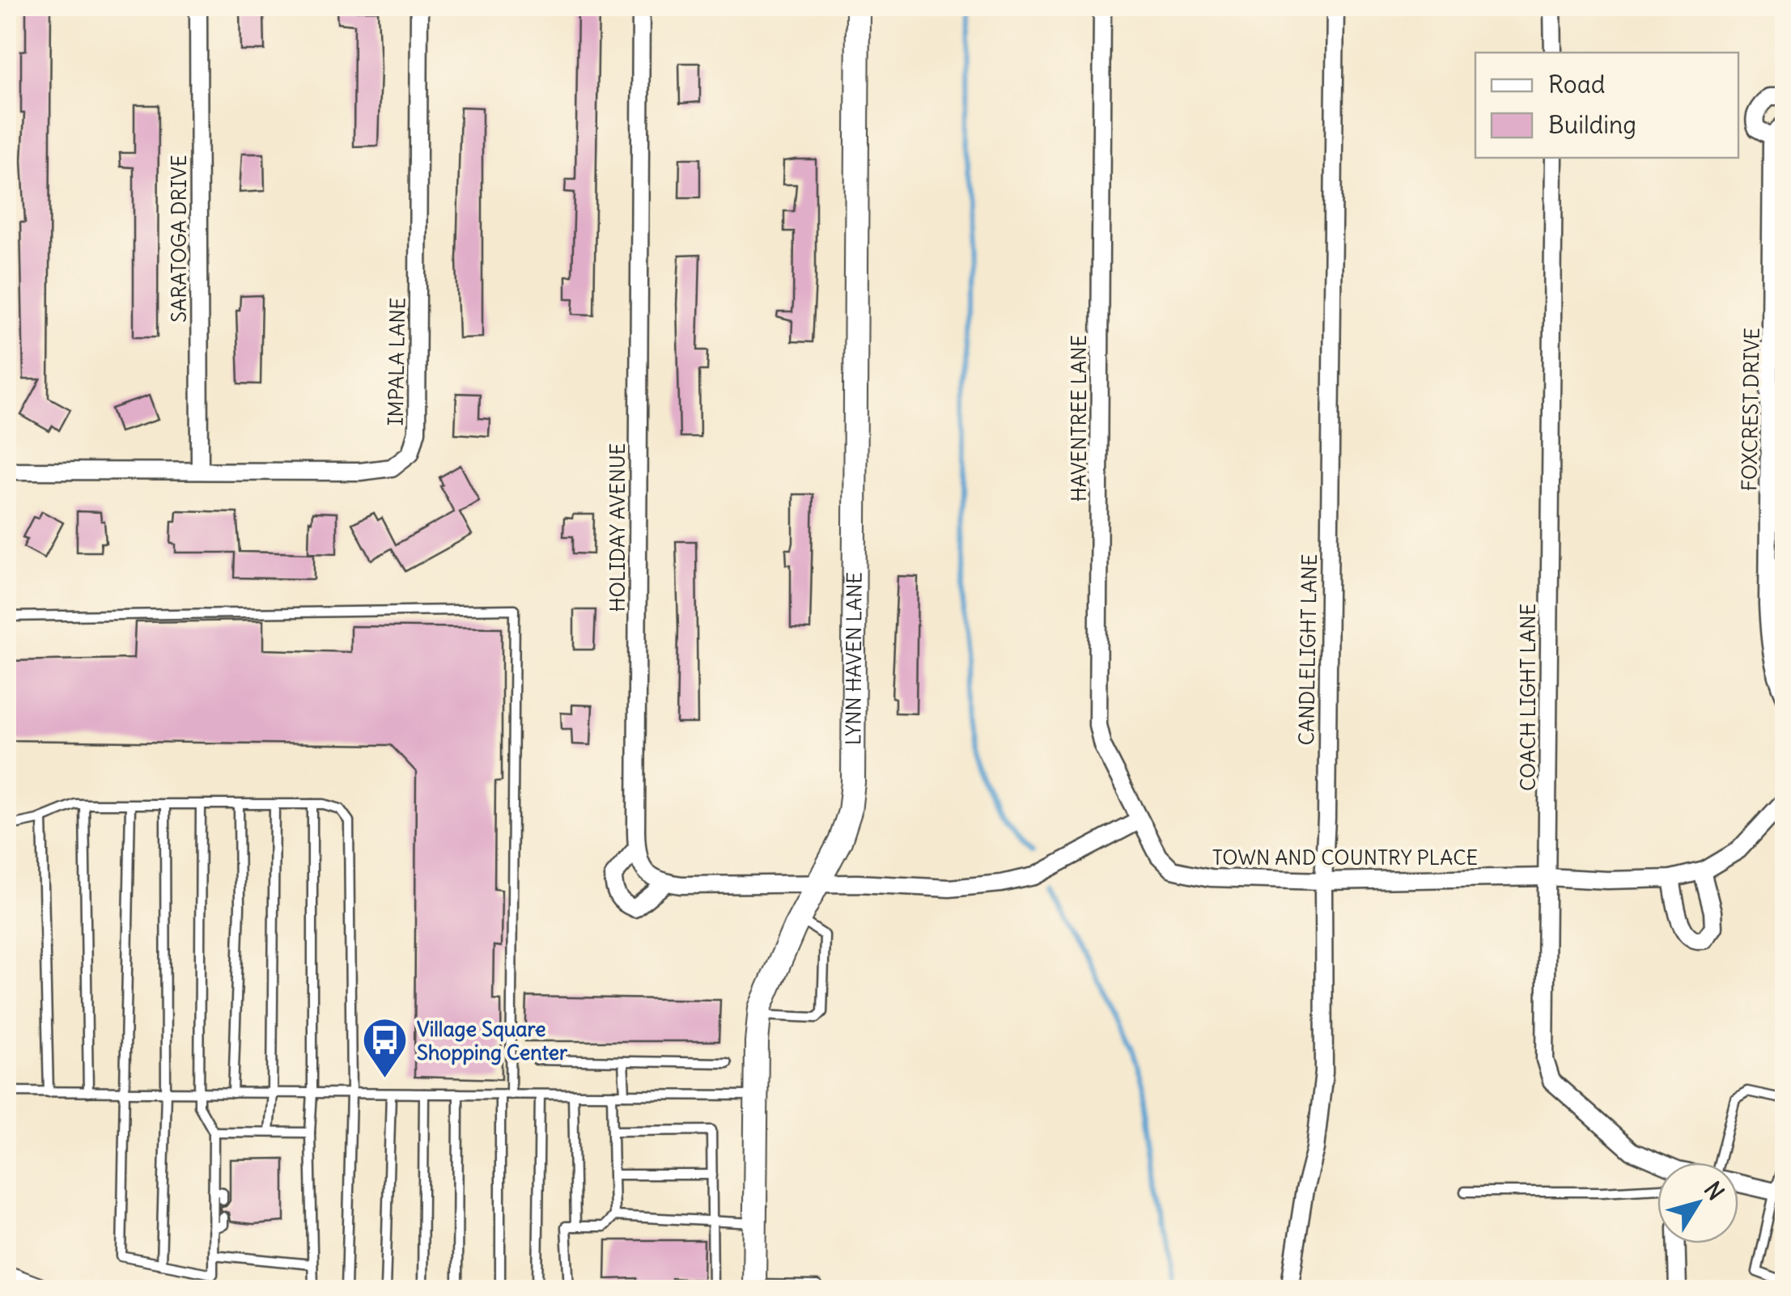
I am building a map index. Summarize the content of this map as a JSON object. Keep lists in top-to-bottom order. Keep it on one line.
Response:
{"streets":{"street":["SARATOGA DRIVE","IMPALA LANE","FOXCREST DRIVE","HAVENTREE LANE","HOLIDAY AVENUE","CANDLELIGHT LANE","LYNN HAVEN LANE","COACH LIGHT LANE","TOWN AND COUNTRY PLACE"]},"crossings":[["SARATOGA DRIVE","IMPALA LANE"],["HAVENTREE LANE","TOWN AND COUNTRY PLACE"],["CANDLELIGHT LANE","TOWN AND COUNTRY PLACE"],["COACH LIGHT LANE","TOWN AND COUNTRY PLACE"]],"places":{"bus stop":["Village Square Shopping Center"]},"legend":["Road","Building"],"north":"top right"}
